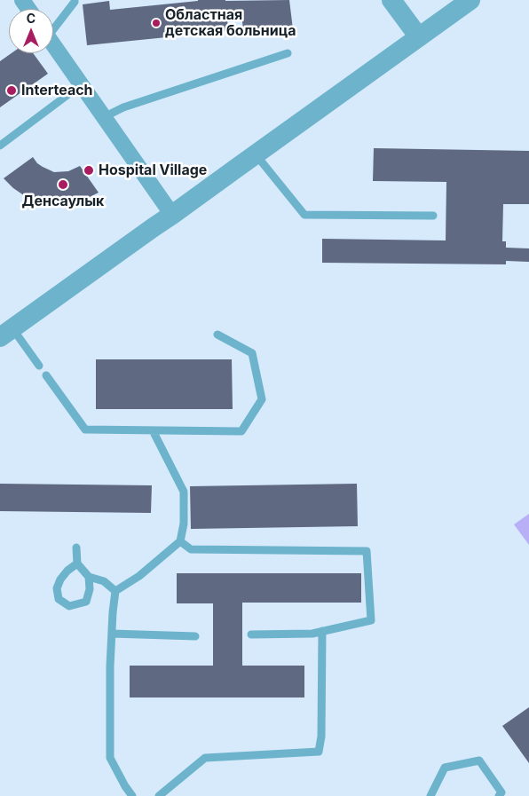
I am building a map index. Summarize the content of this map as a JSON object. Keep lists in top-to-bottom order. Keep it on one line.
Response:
{"places":["Областная детская больница","Interteach","Hospital Village","Денсаулык"],"north":"top"}
